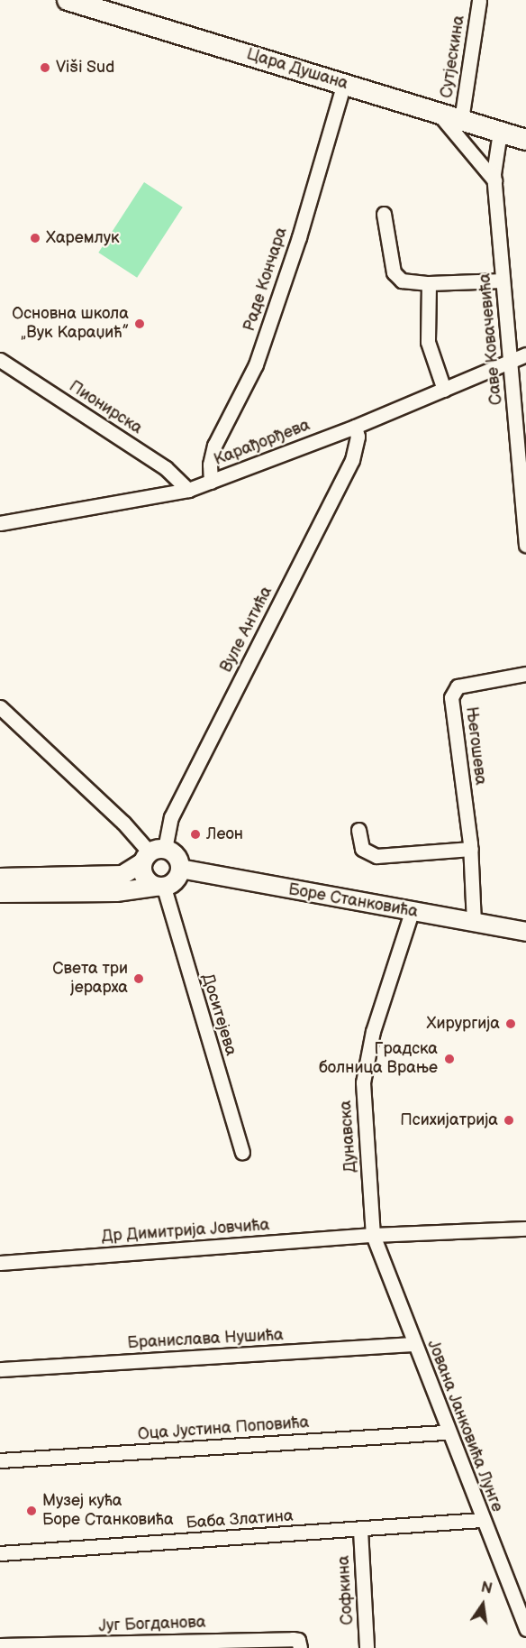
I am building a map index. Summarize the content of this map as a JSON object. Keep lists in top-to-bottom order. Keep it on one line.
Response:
{"streets":{"main road":["Цара Душана"],"street":["Сутјескина","Раде Кончара","Саве Ковачевића","Пионирска","Карађорђева","Вуле Антића","Његошева","Боре Станковића","Доситејева","Дунавска","Др Димитрија Јовчића","Бранислава Нушића","Јована Јанковића Лунге","Оца Јустина Поповића","Баба Златина","Софкина","Југ Богданова"]},"crossings":[["Сутјескина","Цара Душана"],["Цара Душана","Раде Кончара"],["Цара Душана","Саве Ковачевића"],["Раде Кончара","Карађорђева"],["Саве Ковачевића","Карађорђева"],["Пионирска","Карађорђева"],["Карађорђева","Вуле Антића"],["Вуле Антића","Боре Станковића"],["Вуле Антића","Доситејева"],["Његошева","Боре Станковића"],["Боре Станковића","Доситејева"],["Боре Станковића","Дунавска"],["Дунавска","Др Димитрија Јовчића"],["Дунавска","Јована Јанковића Лунге"],["Др Димитрија Јовчића","Јована Јанковића Лунге"],["Бранислава Нушића","Јована Јанковића Лунге"],["Јована Јанковића Лунге","Оца Јустина Поповића"],["Јована Јанковића Лунге","Баба Златина"],["Баба Златина","Софкина"]],"places":["Viši Sud","Харемлук","Основна школа „Вук Караџић”","Леон","Света три јерарха","Хирургија","Градска болница Врање","Психијатрија","Музеј кућа Боре Станковића"],"north":"top"}
